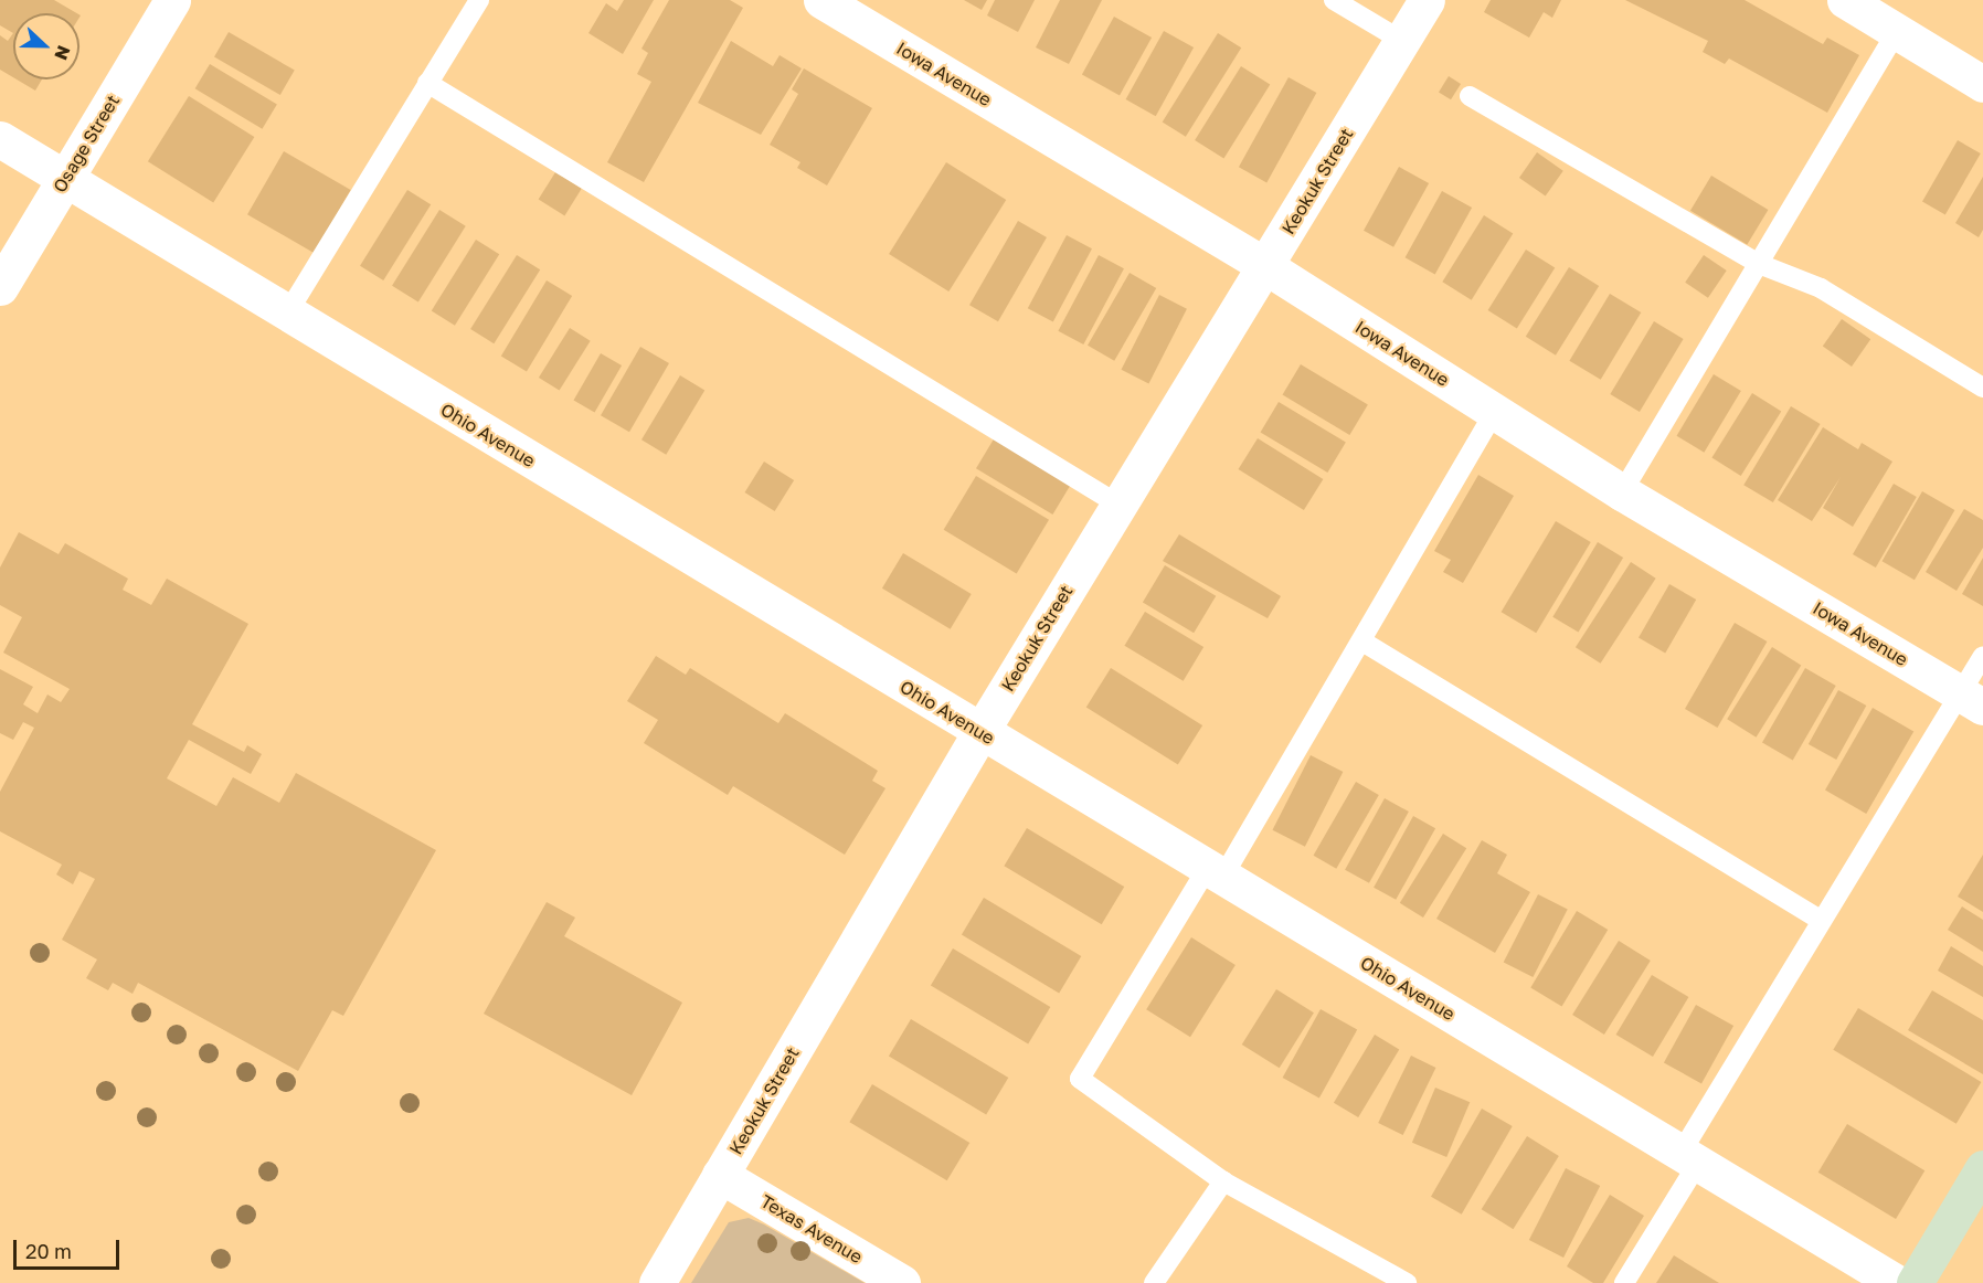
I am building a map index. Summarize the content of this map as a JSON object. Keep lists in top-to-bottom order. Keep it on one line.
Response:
{"streets":{"street":["Iowa Avenue","Osage Street","Keokuk Street","Ohio Avenue","Texas Avenue"]},"crossings":[["Iowa Avenue","Keokuk Street"],["Osage Street","Ohio Avenue"],["Keokuk Street","Ohio Avenue"],["Keokuk Street","Texas Avenue"]],"scale_bar":"20 m","north":"right"}
